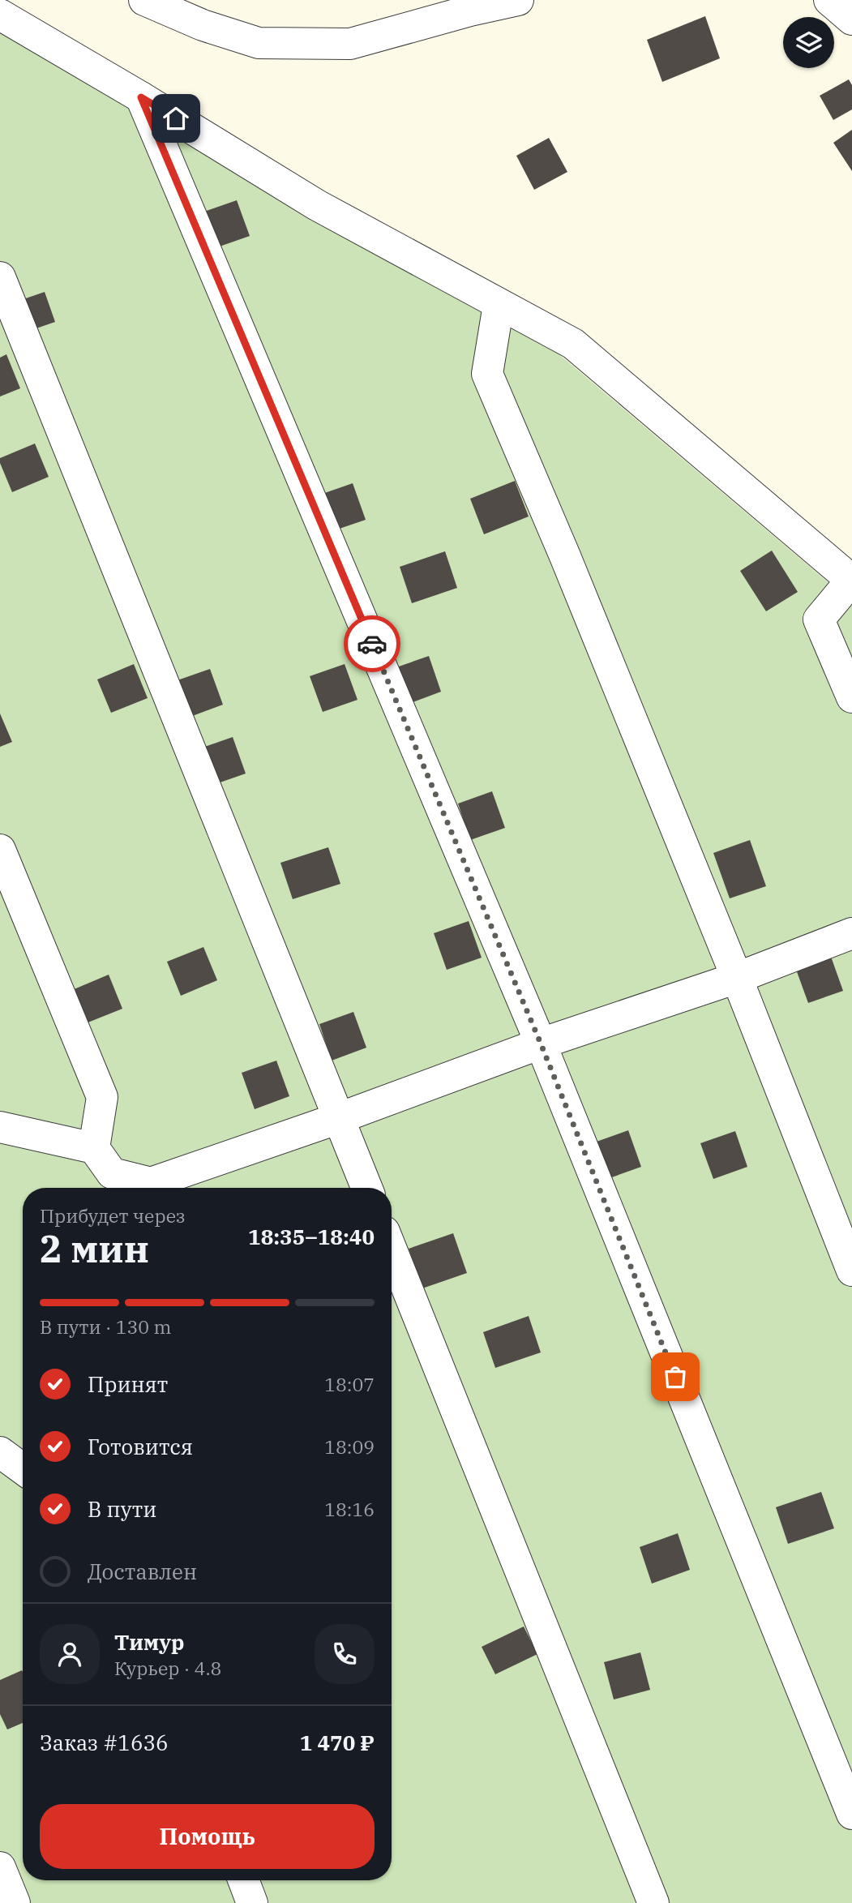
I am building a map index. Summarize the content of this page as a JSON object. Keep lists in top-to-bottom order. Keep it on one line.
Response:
{"page":{"heading":["2 мин","Прибудет через","18:35–18:40"],"panel":["Тимур","Курьер · 4.8","Заказ #1636","1 470 ₽"],"bar":"В пути · 130 m","list":[["Принят","18:07"],["Готовится","18:09"],["В пути","18:16"],"Доставлен"],"buttons":"Помощь"}}
